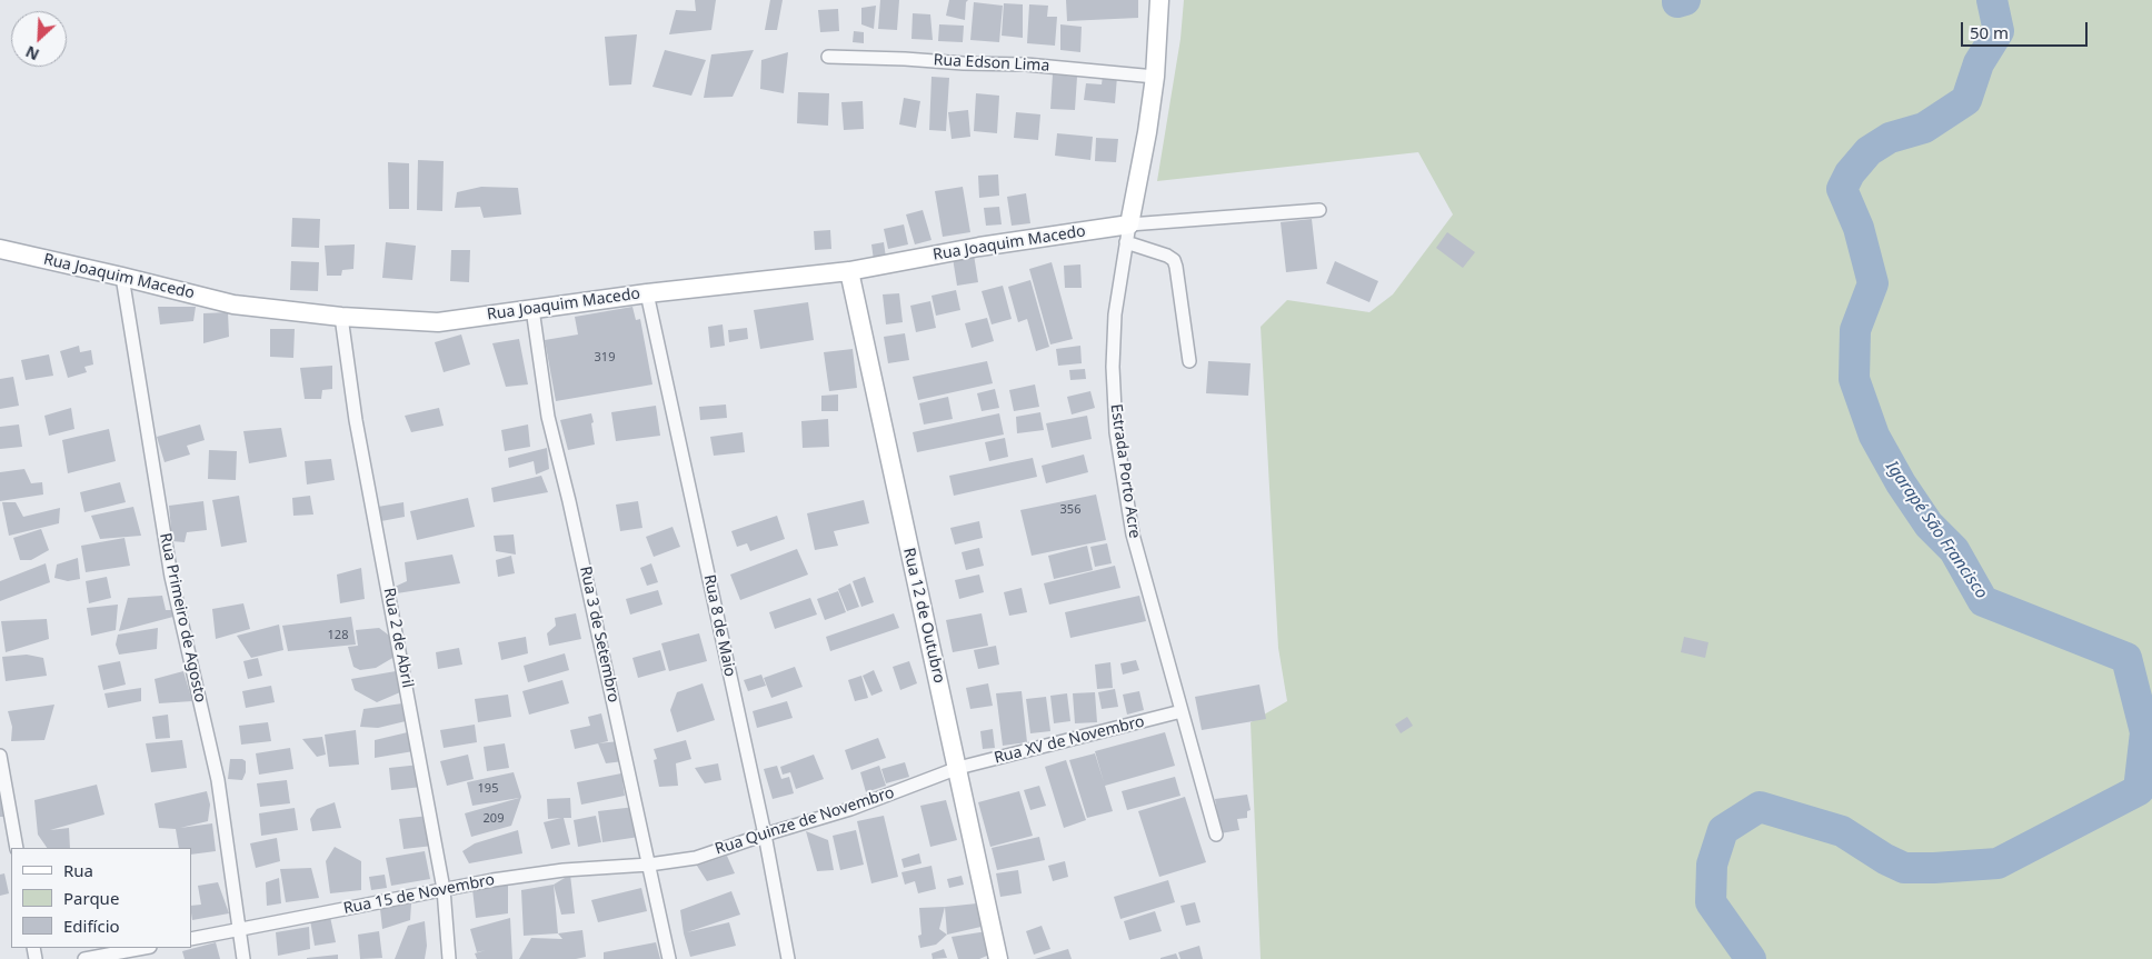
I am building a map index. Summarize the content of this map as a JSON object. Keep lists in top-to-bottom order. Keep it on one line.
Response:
{"streets":{"street":["Rua Edson Lima","Rua Joaquim Macedo","Estrada Porto Acre","Rua 12 de Outubro","Rua Primeiro de Agosto","Rua 8 de Maio","Rua 3 de Setembro","Rua 2 de Abril","Rua XV de Novembro","Rua Quinze de Novembro","Rua 15 de Novembro"]},"crossings":[["Rua Edson Lima","Estrada Porto Acre"],["Rua Joaquim Macedo","Estrada Porto Acre"],["Rua Joaquim Macedo","Rua 12 de Outubro"],["Rua Joaquim Macedo","Rua Primeiro de Agosto"],["Rua Joaquim Macedo","Rua 8 de Maio"],["Rua Joaquim Macedo","Rua 3 de Setembro"],["Rua Joaquim Macedo","Rua 2 de Abril"],["Estrada Porto Acre","Rua XV de Novembro"],["Rua 12 de Outubro","Rua XV de Novembro"],["Rua 12 de Outubro","Rua Quinze de Novembro"],["Rua Primeiro de Agosto","Rua 15 de Novembro"],["Rua 8 de Maio","Rua Quinze de Novembro"],["Rua 3 de Setembro","Rua Quinze de Novembro"],["Rua 3 de Setembro","Rua 15 de Novembro"],["Rua 2 de Abril","Rua 15 de Novembro"],["Rua XV de Novembro","Rua Quinze de Novembro"],["Rua Quinze de Novembro","Rua 15 de Novembro"]],"water":["Igarapé São Francisco"],"house_numbers":["319","356","128","195","209"],"legend":["Rua","Parque","Edifício"],"scale_bar":"50 m","north":"bottom left"}
